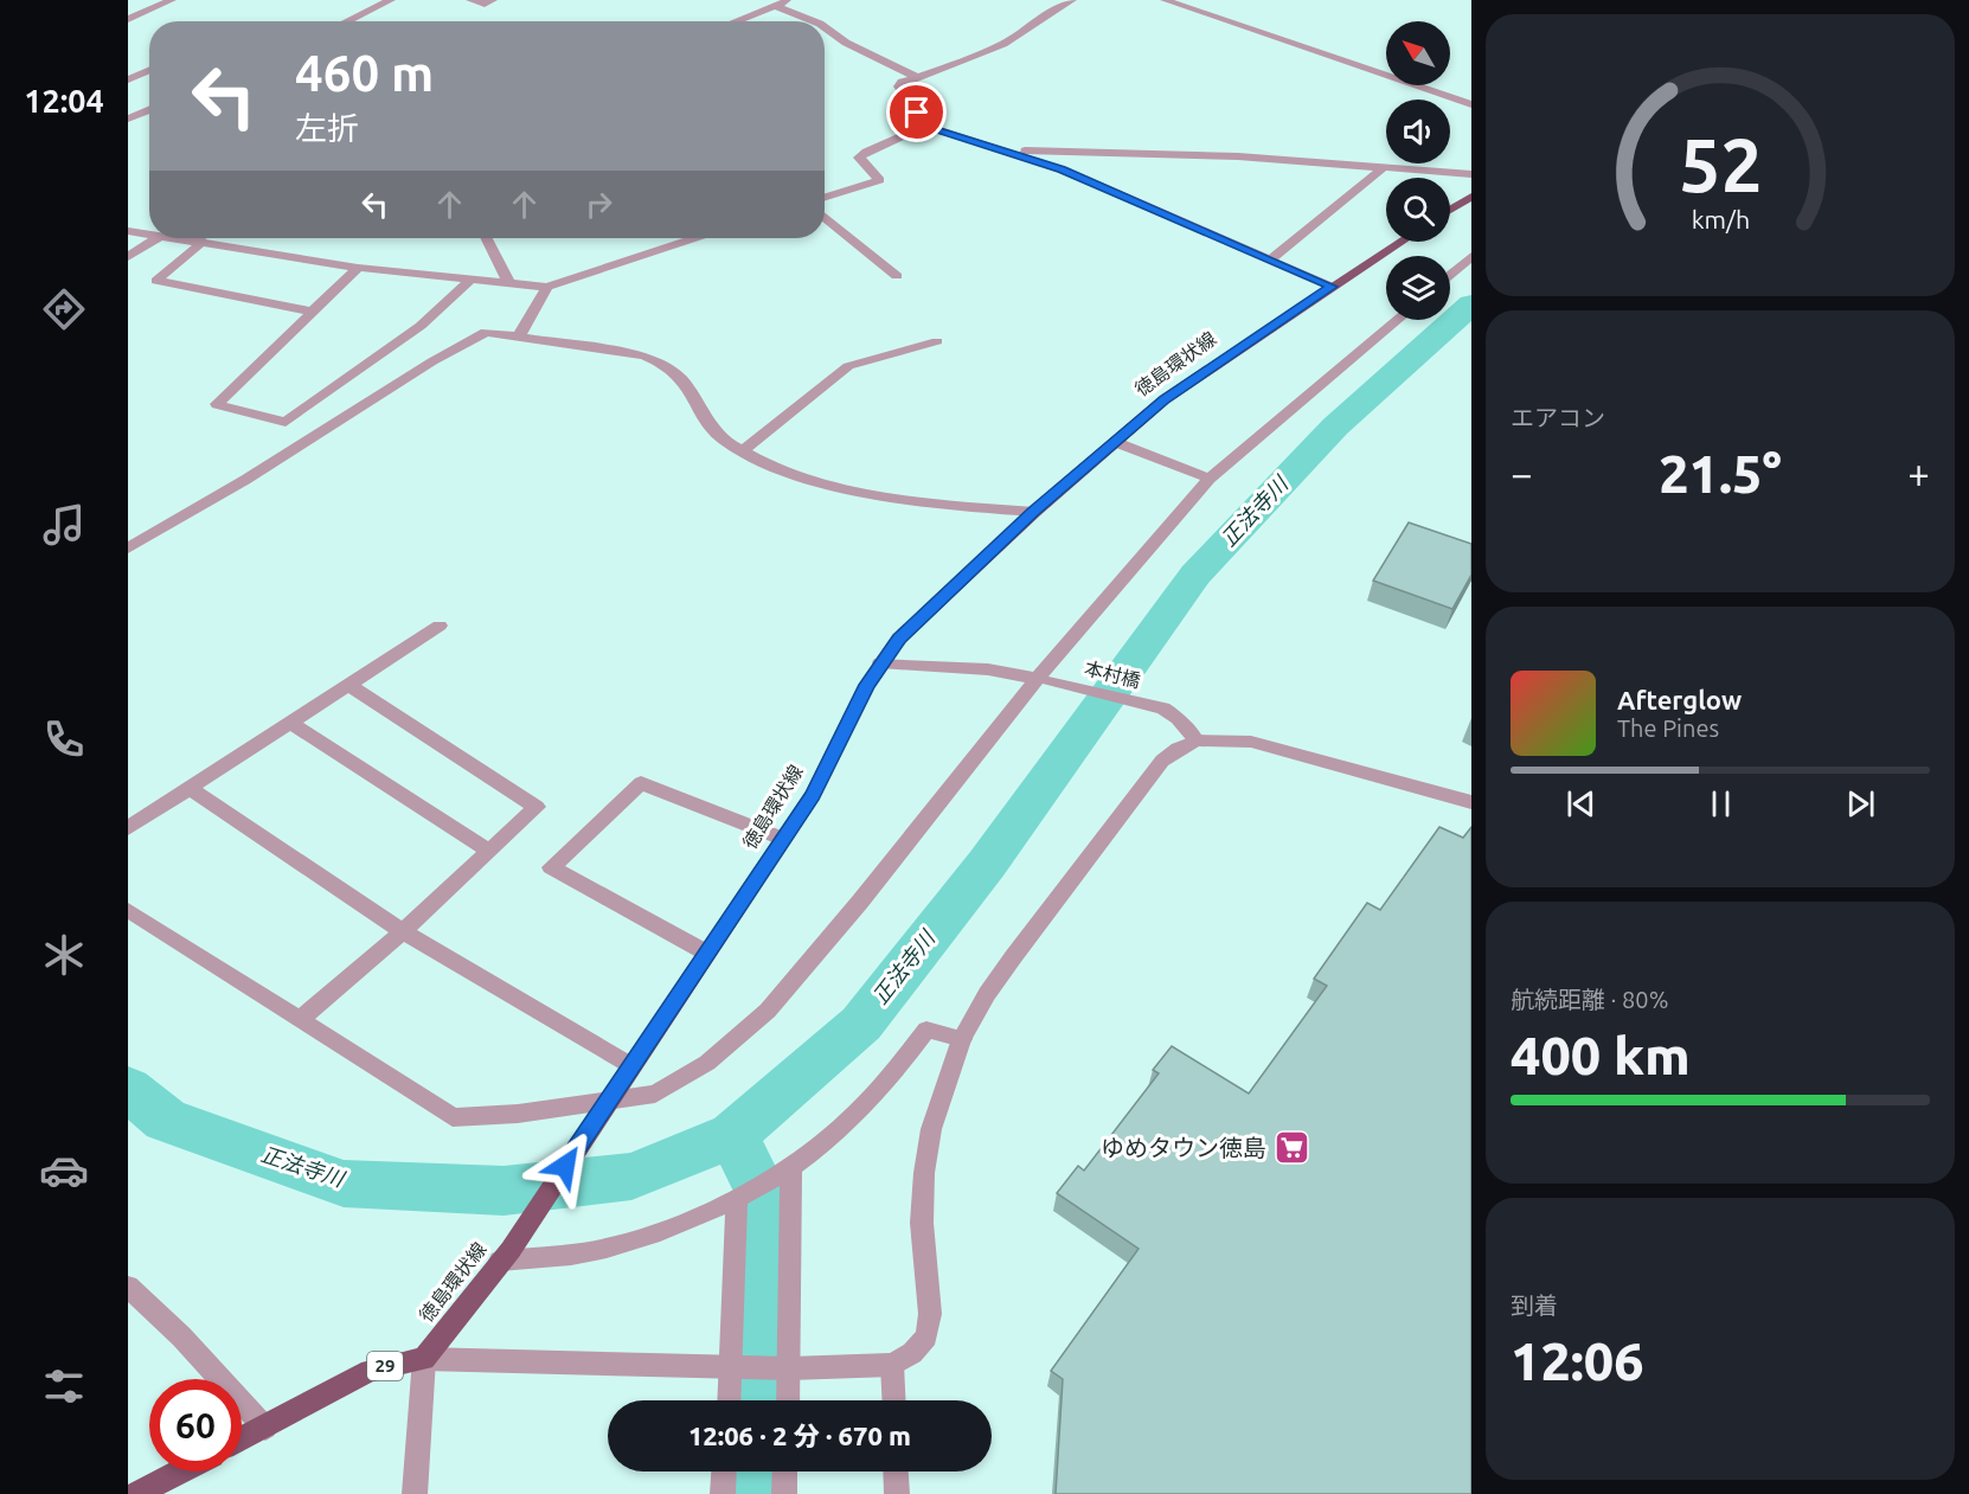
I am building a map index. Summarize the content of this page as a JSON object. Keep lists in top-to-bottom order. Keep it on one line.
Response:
{"streets":{"main road":["徳島環状線","29"],"street":["本村橋"]},"crossings":[["徳島環状線","本村橋"],["徳島環状線","29"]],"water":["正法寺川"],"places":{"supermarket":["ゆめタウン徳島"]},"north":"top left","page":{"tabs":"12:04","turn":["460 m","左折"],"tile":["エアコン",["航続距離 · 80%","400 km"],["到着","12:06"]],"heat":["−","21.5°","+"],"song":["Afterglow","The Pines"],"limit":"60","trip":"12:06 · 2 分 · 670 m","gauge":["52","km/h"]}}
